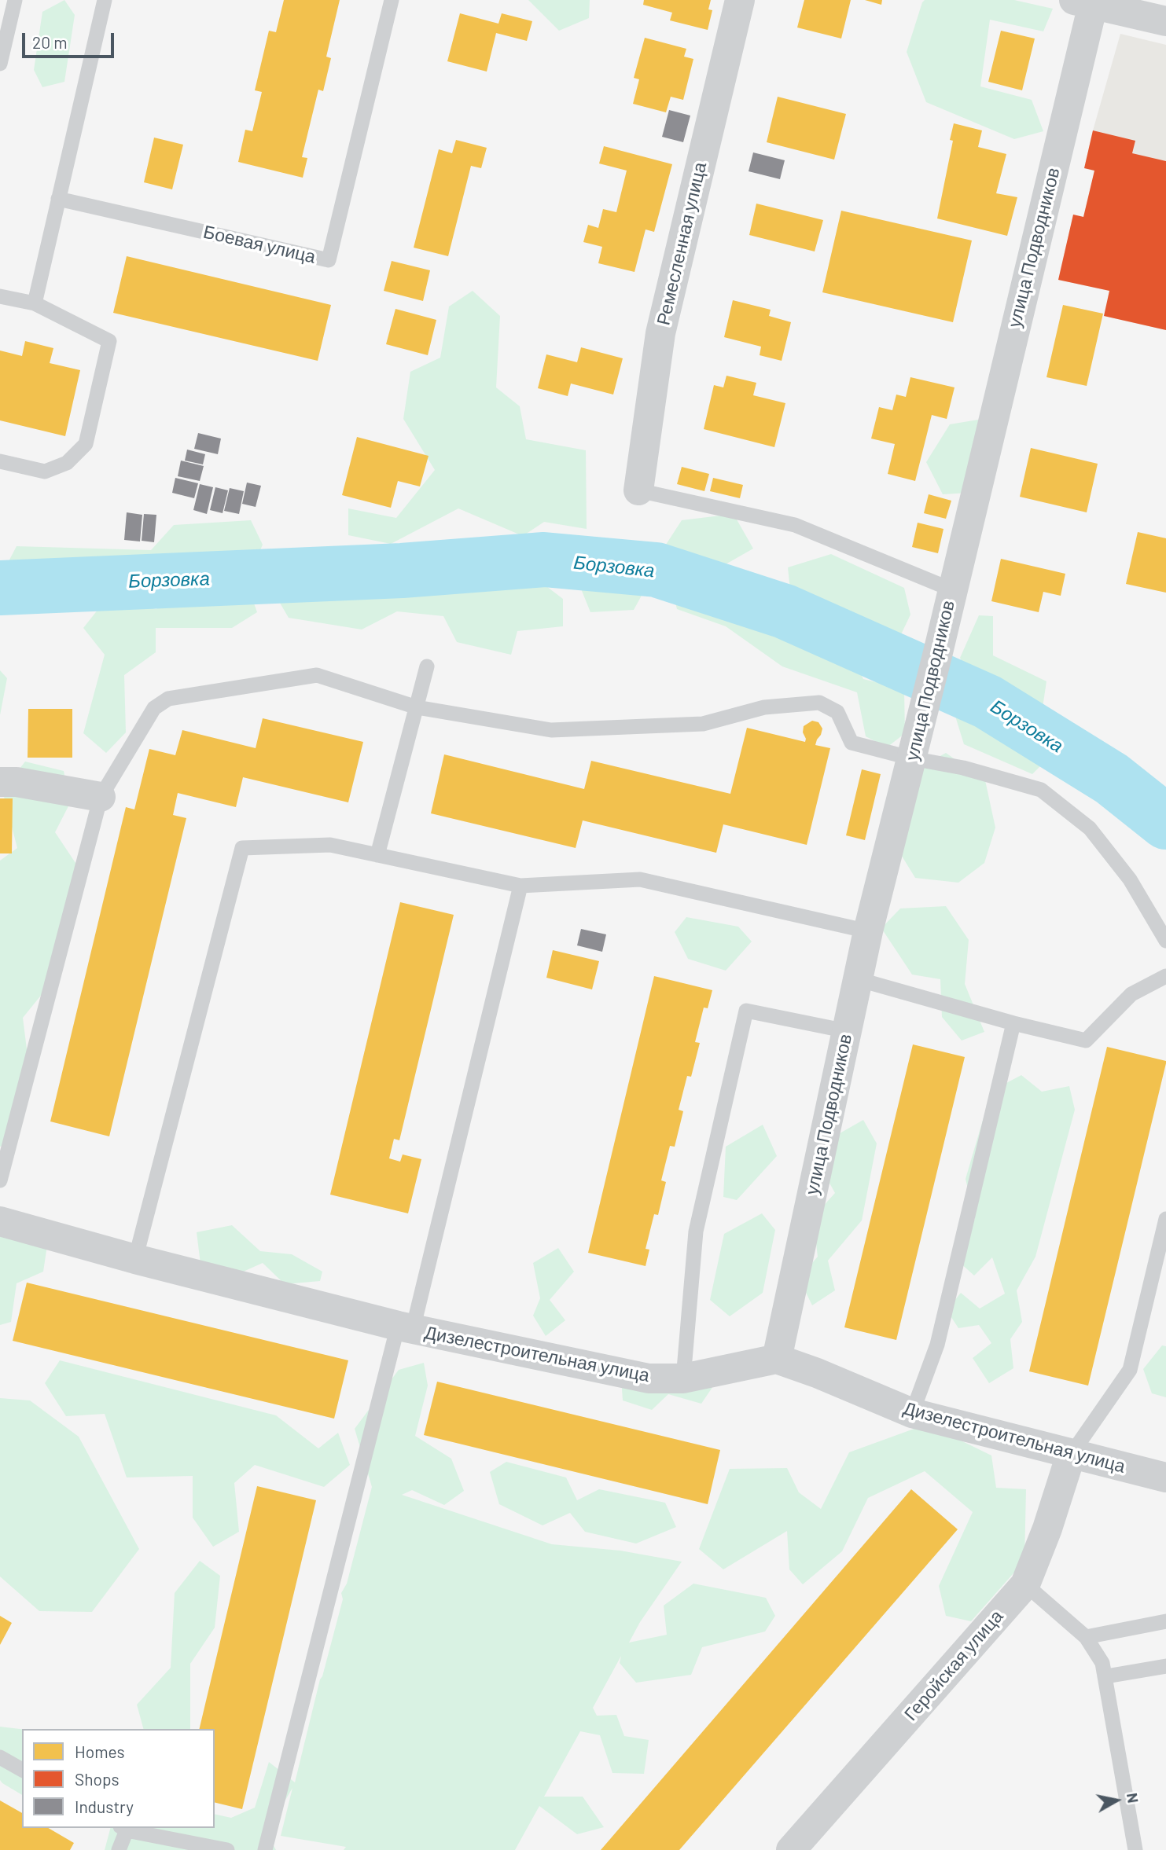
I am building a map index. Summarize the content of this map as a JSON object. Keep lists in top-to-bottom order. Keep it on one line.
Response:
{"streets":{"street":["Ремесленная улица","улица Подводников","Дизелестроительная улица","Геройская улица"],"lane":["Боевая улица"]},"crossings":[["улица Подводников","Дизелестроительная улица"],["Дизелестроительная улица","Геройская улица"]],"water":["Борзовка"],"legend":["Homes","Shops","Industry"],"scale_bar":"20 m","north":"right"}
